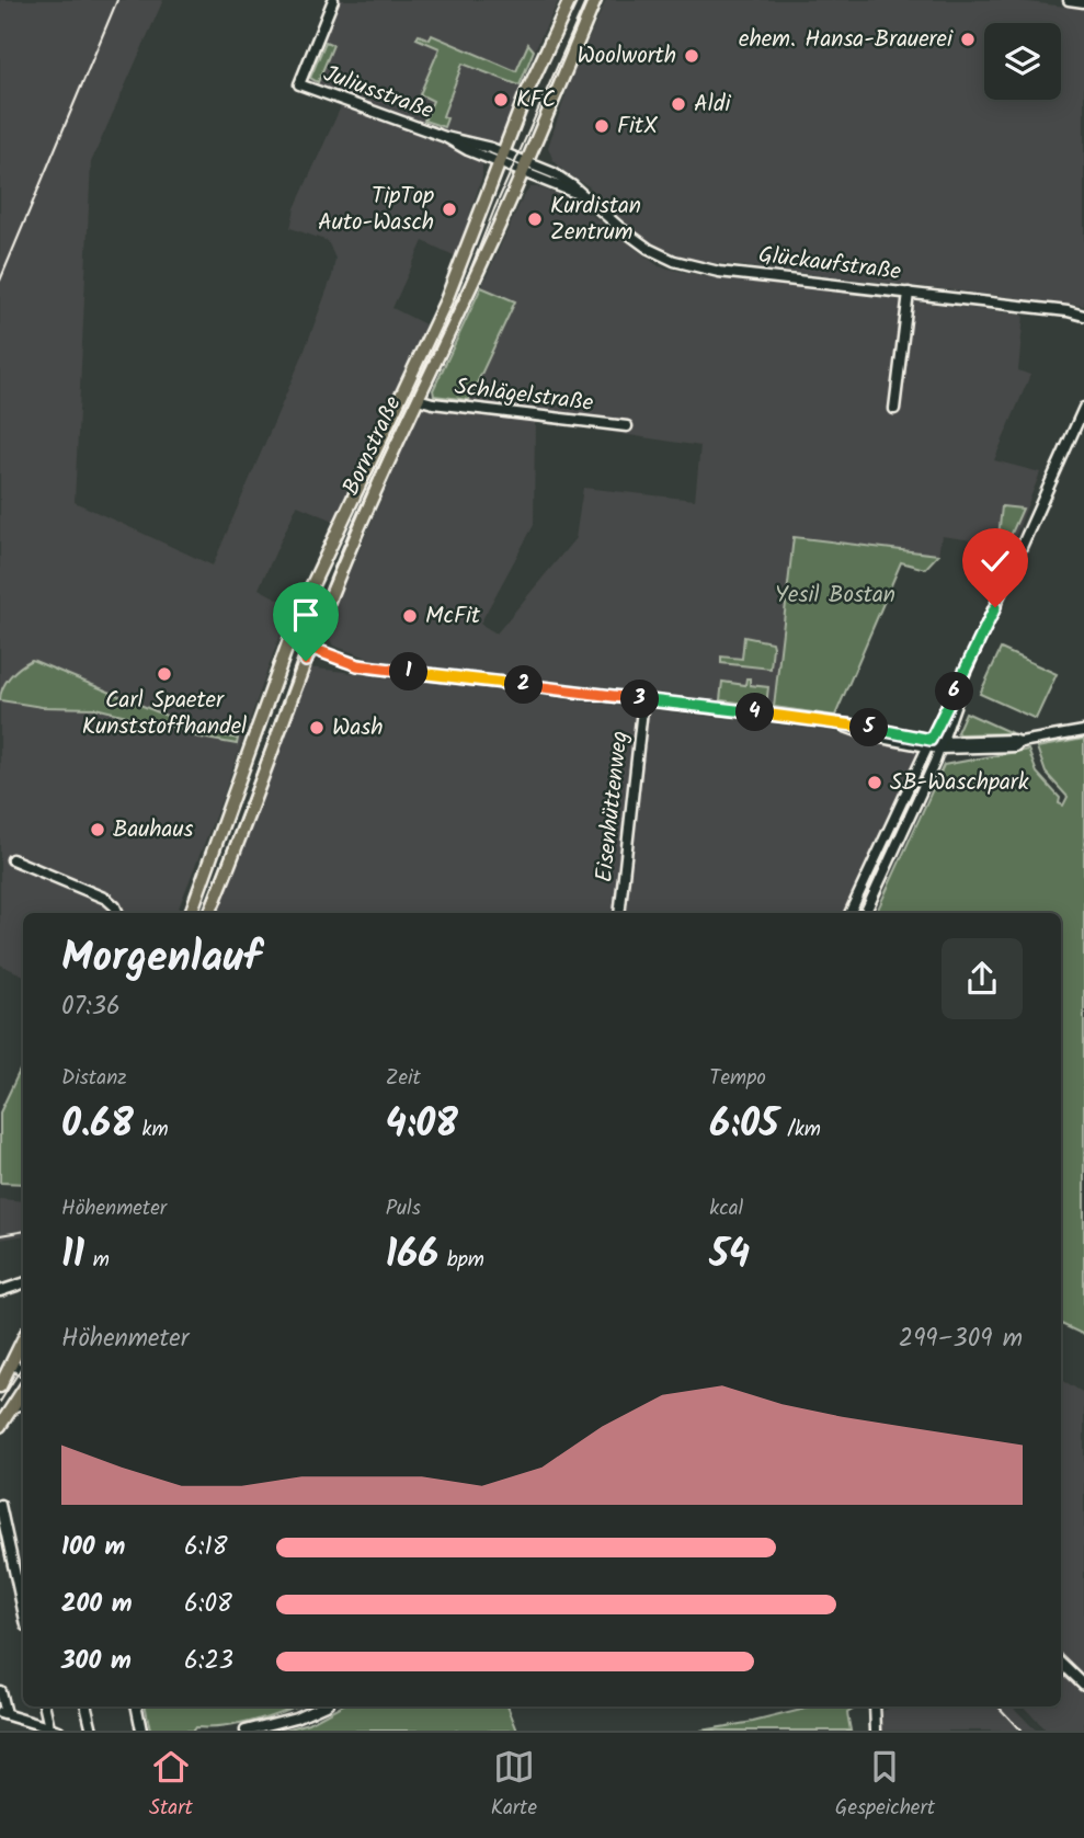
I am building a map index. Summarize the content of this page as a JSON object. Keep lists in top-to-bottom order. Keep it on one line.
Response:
{"streets":{"main road":["Bornstraße"],"street":["Juliusstraße","Glückaufstraße","Schlägelstraße","Eisenhüttenweg"]},"crossings":[["Juliusstraße","Glückaufstraße"],["Juliusstraße","Bornstraße"],["Glückaufstraße","Bornstraße"],["Schlägelstraße","Bornstraße"]],"parks":["Yesil Bostan"],"places":["ehem. Hansa-Brauerei","Woolworth","KFC","Aldi","FitX","TipTop Auto-Wasch","Kurdistan Zentrum","McFit","Carl Spaeter Kunststoffhandel","Wash","SB-Waschpark","Bauhaus"],"page":{"pins":["1","2","6","3","4","5"],"heading":["Morgenlauf","07:36"],"stats":[["Distanz","0.68 km"],["Zeit","4:08"],["Tempo","6:05 /km"],["Höhenmeter","11 m"],["Puls","166 bpm"],["kcal","54"]],"chart":["Höhenmeter","299–309 m"],"list":[{"name":"100 m","note":"6:18"},{"name":"200 m","note":"6:08"},{"name":"300 m","note":"6:23"}],"tabs":["Start","Karte","Gespeichert"]}}
